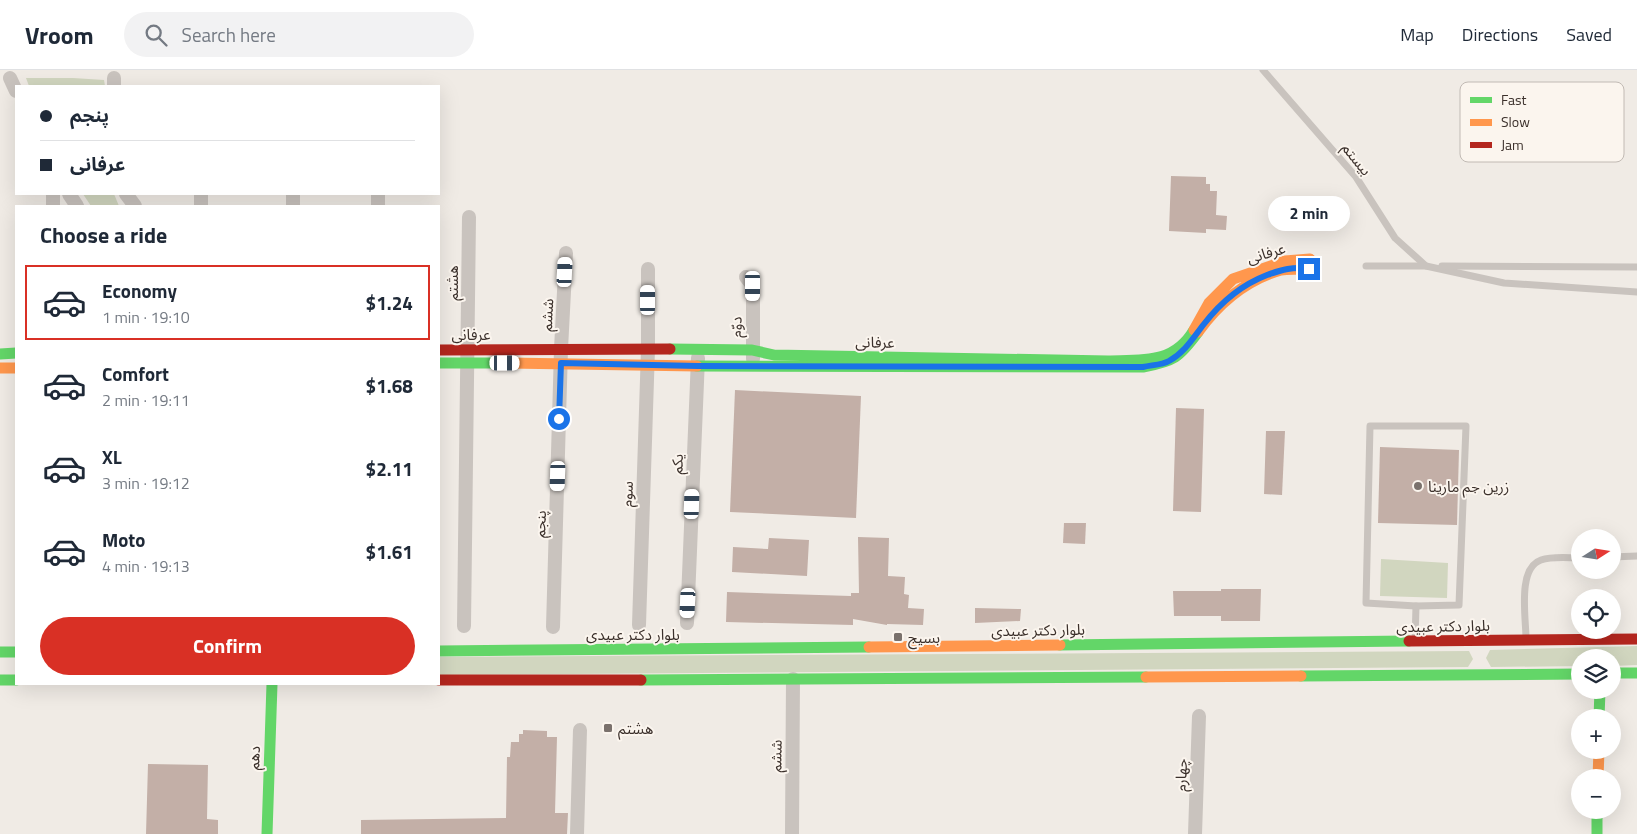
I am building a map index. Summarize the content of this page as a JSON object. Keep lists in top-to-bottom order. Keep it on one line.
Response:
{"streets":{"main road":["عرفانی","بلوار دکتر عبیدی","دهم"],"street":["هشتم","ششم","دوّم","یکم","سوم","پنجم","چهارم"],"lane":["بیستم"]},"crossings":[["عرفانی","هشتم"],["عرفانی","ششم"],["عرفانی","دوّم"],["عرفانی","یکم"],["عرفانی","سوم"],["عرفانی","پنجم"],["ششم","پنجم"]],"places":{"other":["زرین جم مارینا"],"transit":["بسیج","هشتم"]},"legend":["Fast","Slow","Jam"],"north":"right","page":{"header":"Vroom","search":"Search here","nav":["Map","Directions","Saved"],"banner":["پنجم","عرفانی"],"bubble":"2 min","heading":"Choose a ride","list":[{"name":"Economy","note":"1 min · 19:10","value":"$1.24"},{"name":"Comfort","note":"2 min · 19:11","value":"$1.68"},{"name":"XL","note":"3 min · 19:12","value":"$2.11"},{"name":"Moto","note":"4 min · 19:13","value":"$1.61"}],"map_buttons":["+","−"],"buttons":"Confirm"}}
